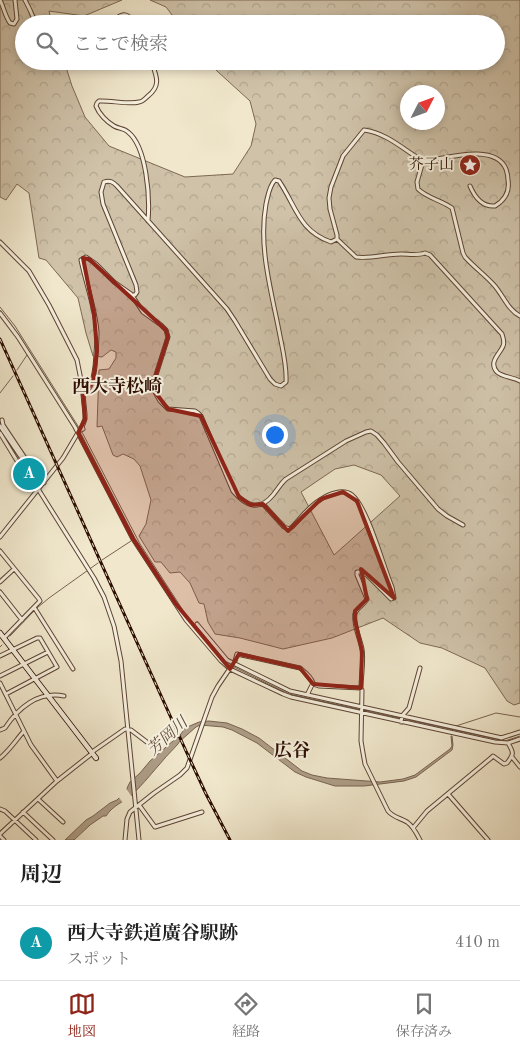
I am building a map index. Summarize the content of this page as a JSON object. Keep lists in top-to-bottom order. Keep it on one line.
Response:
{"districts":["西大寺松崎","広谷"],"water":["芳岡川"],"places":{"place":["芥子山"]},"north":"top right","page":{"search":"ここで検索","pins":"A","heading":"周辺","list":[{"mark":"A","name":"西大寺鉄道廣谷駅跡","note":"スポット","value":"410 m"}],"nav":["地図","経路","保存済み"]}}
